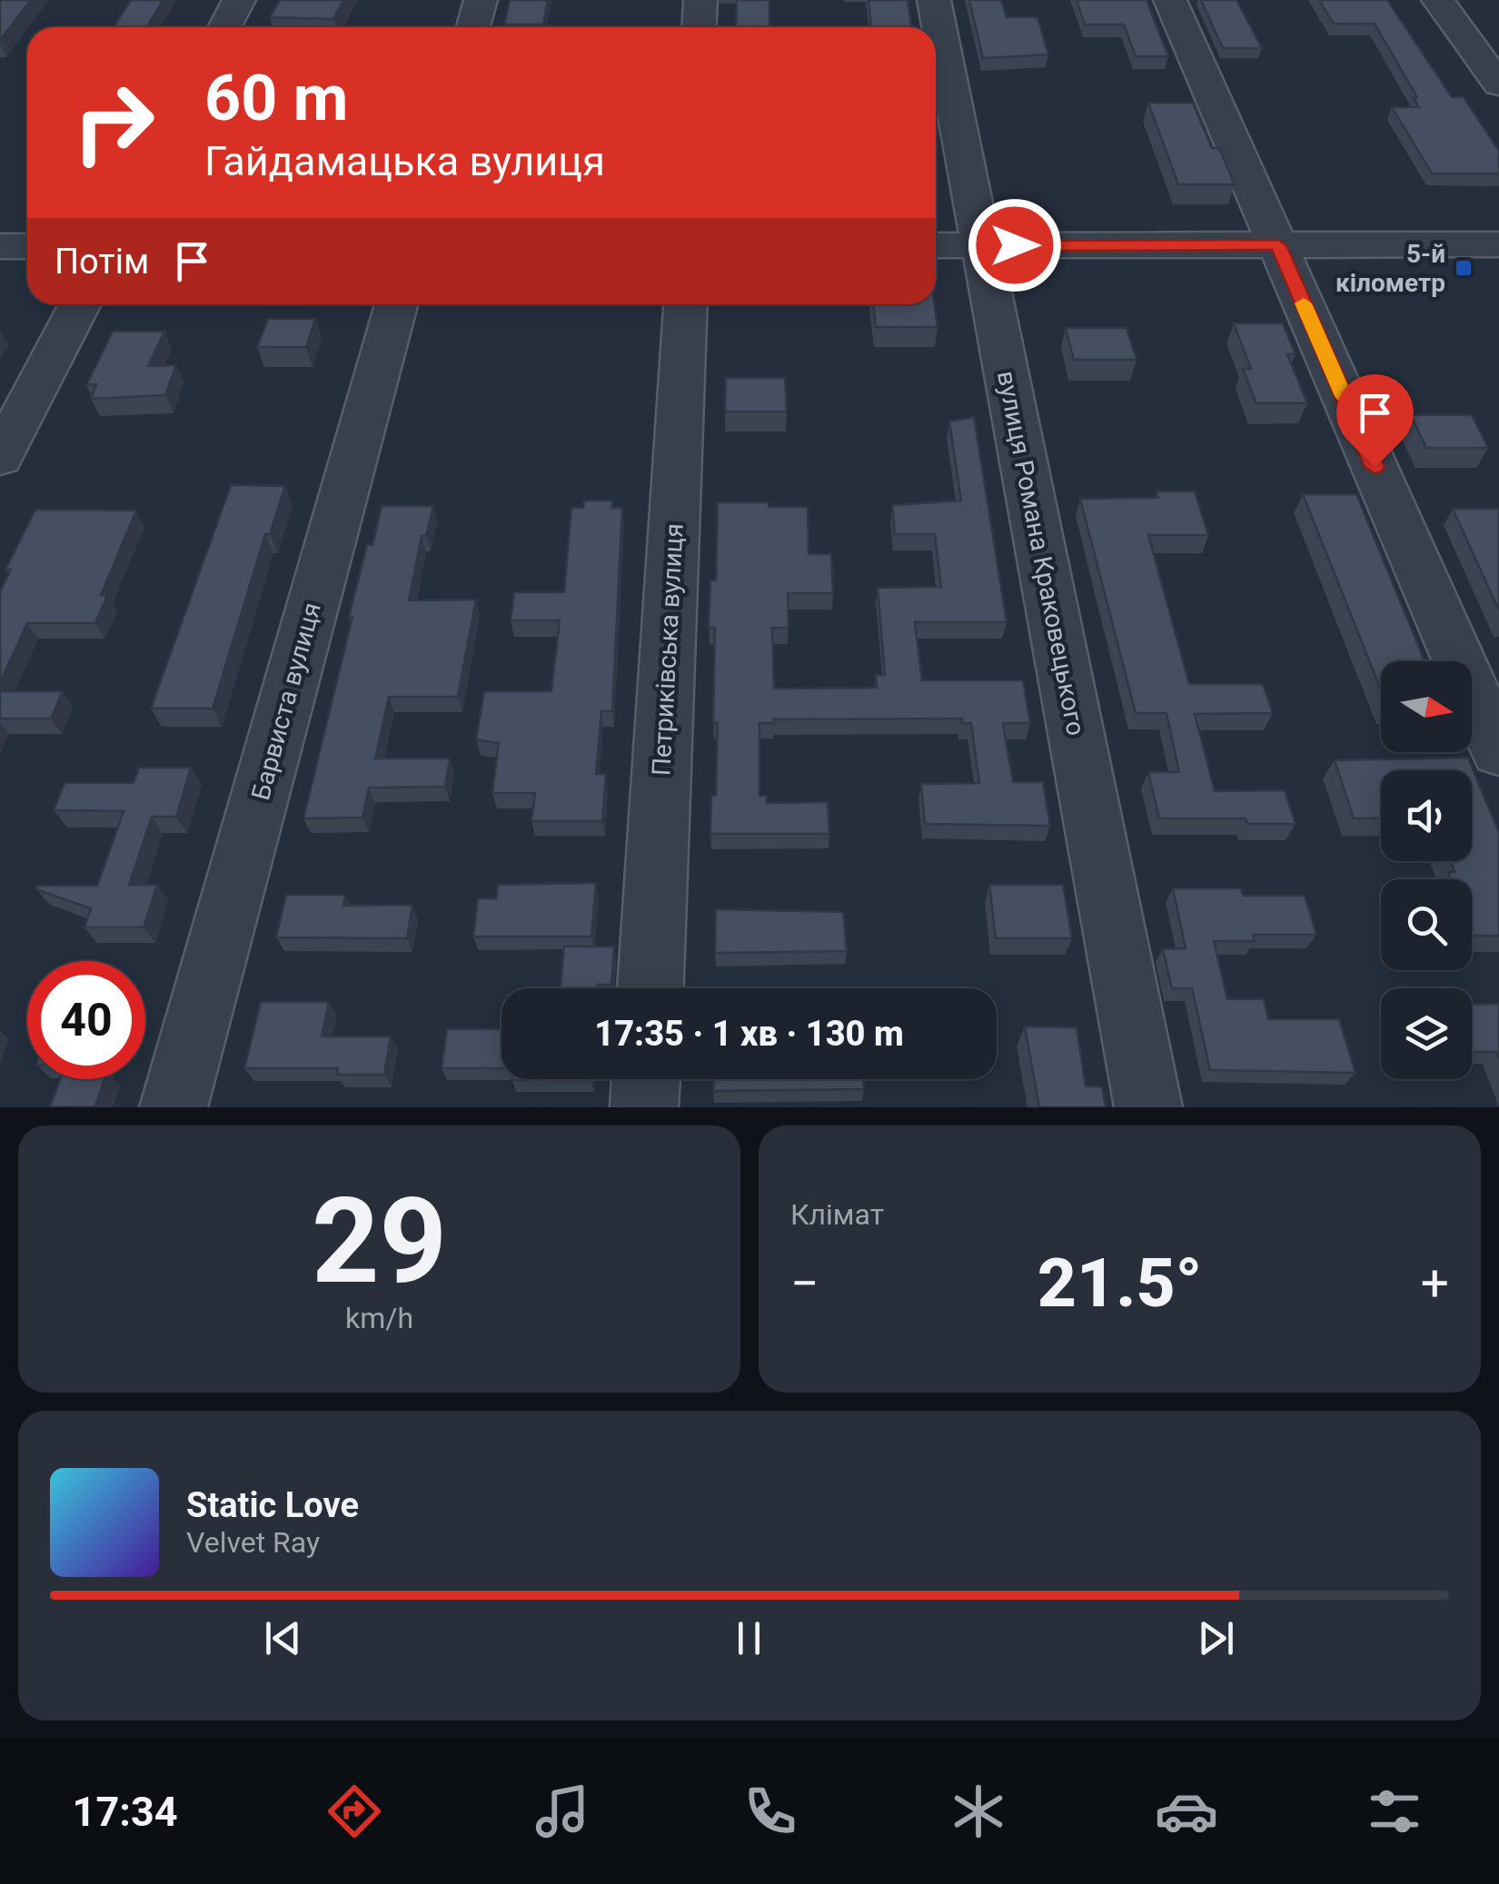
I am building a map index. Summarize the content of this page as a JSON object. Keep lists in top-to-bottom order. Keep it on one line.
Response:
{"streets":{"street":["вулиця Романа Краковецького","Петриківська вулиця","Барвиста вулиця"]},"places":{"transit":["5-й кілометр"]},"north":"right","page":{"turn":["60 m","Гайдамацька вулиця"],"then":"Потім","limit":"40","trip":"17:35 · 1 хв · 130 m","tile":[["29","km/h"],"Клімат"],"heat":["−","21.5°","+"],"song":["Static Love","Velvet Ray"],"tabs":"17:34"}}
